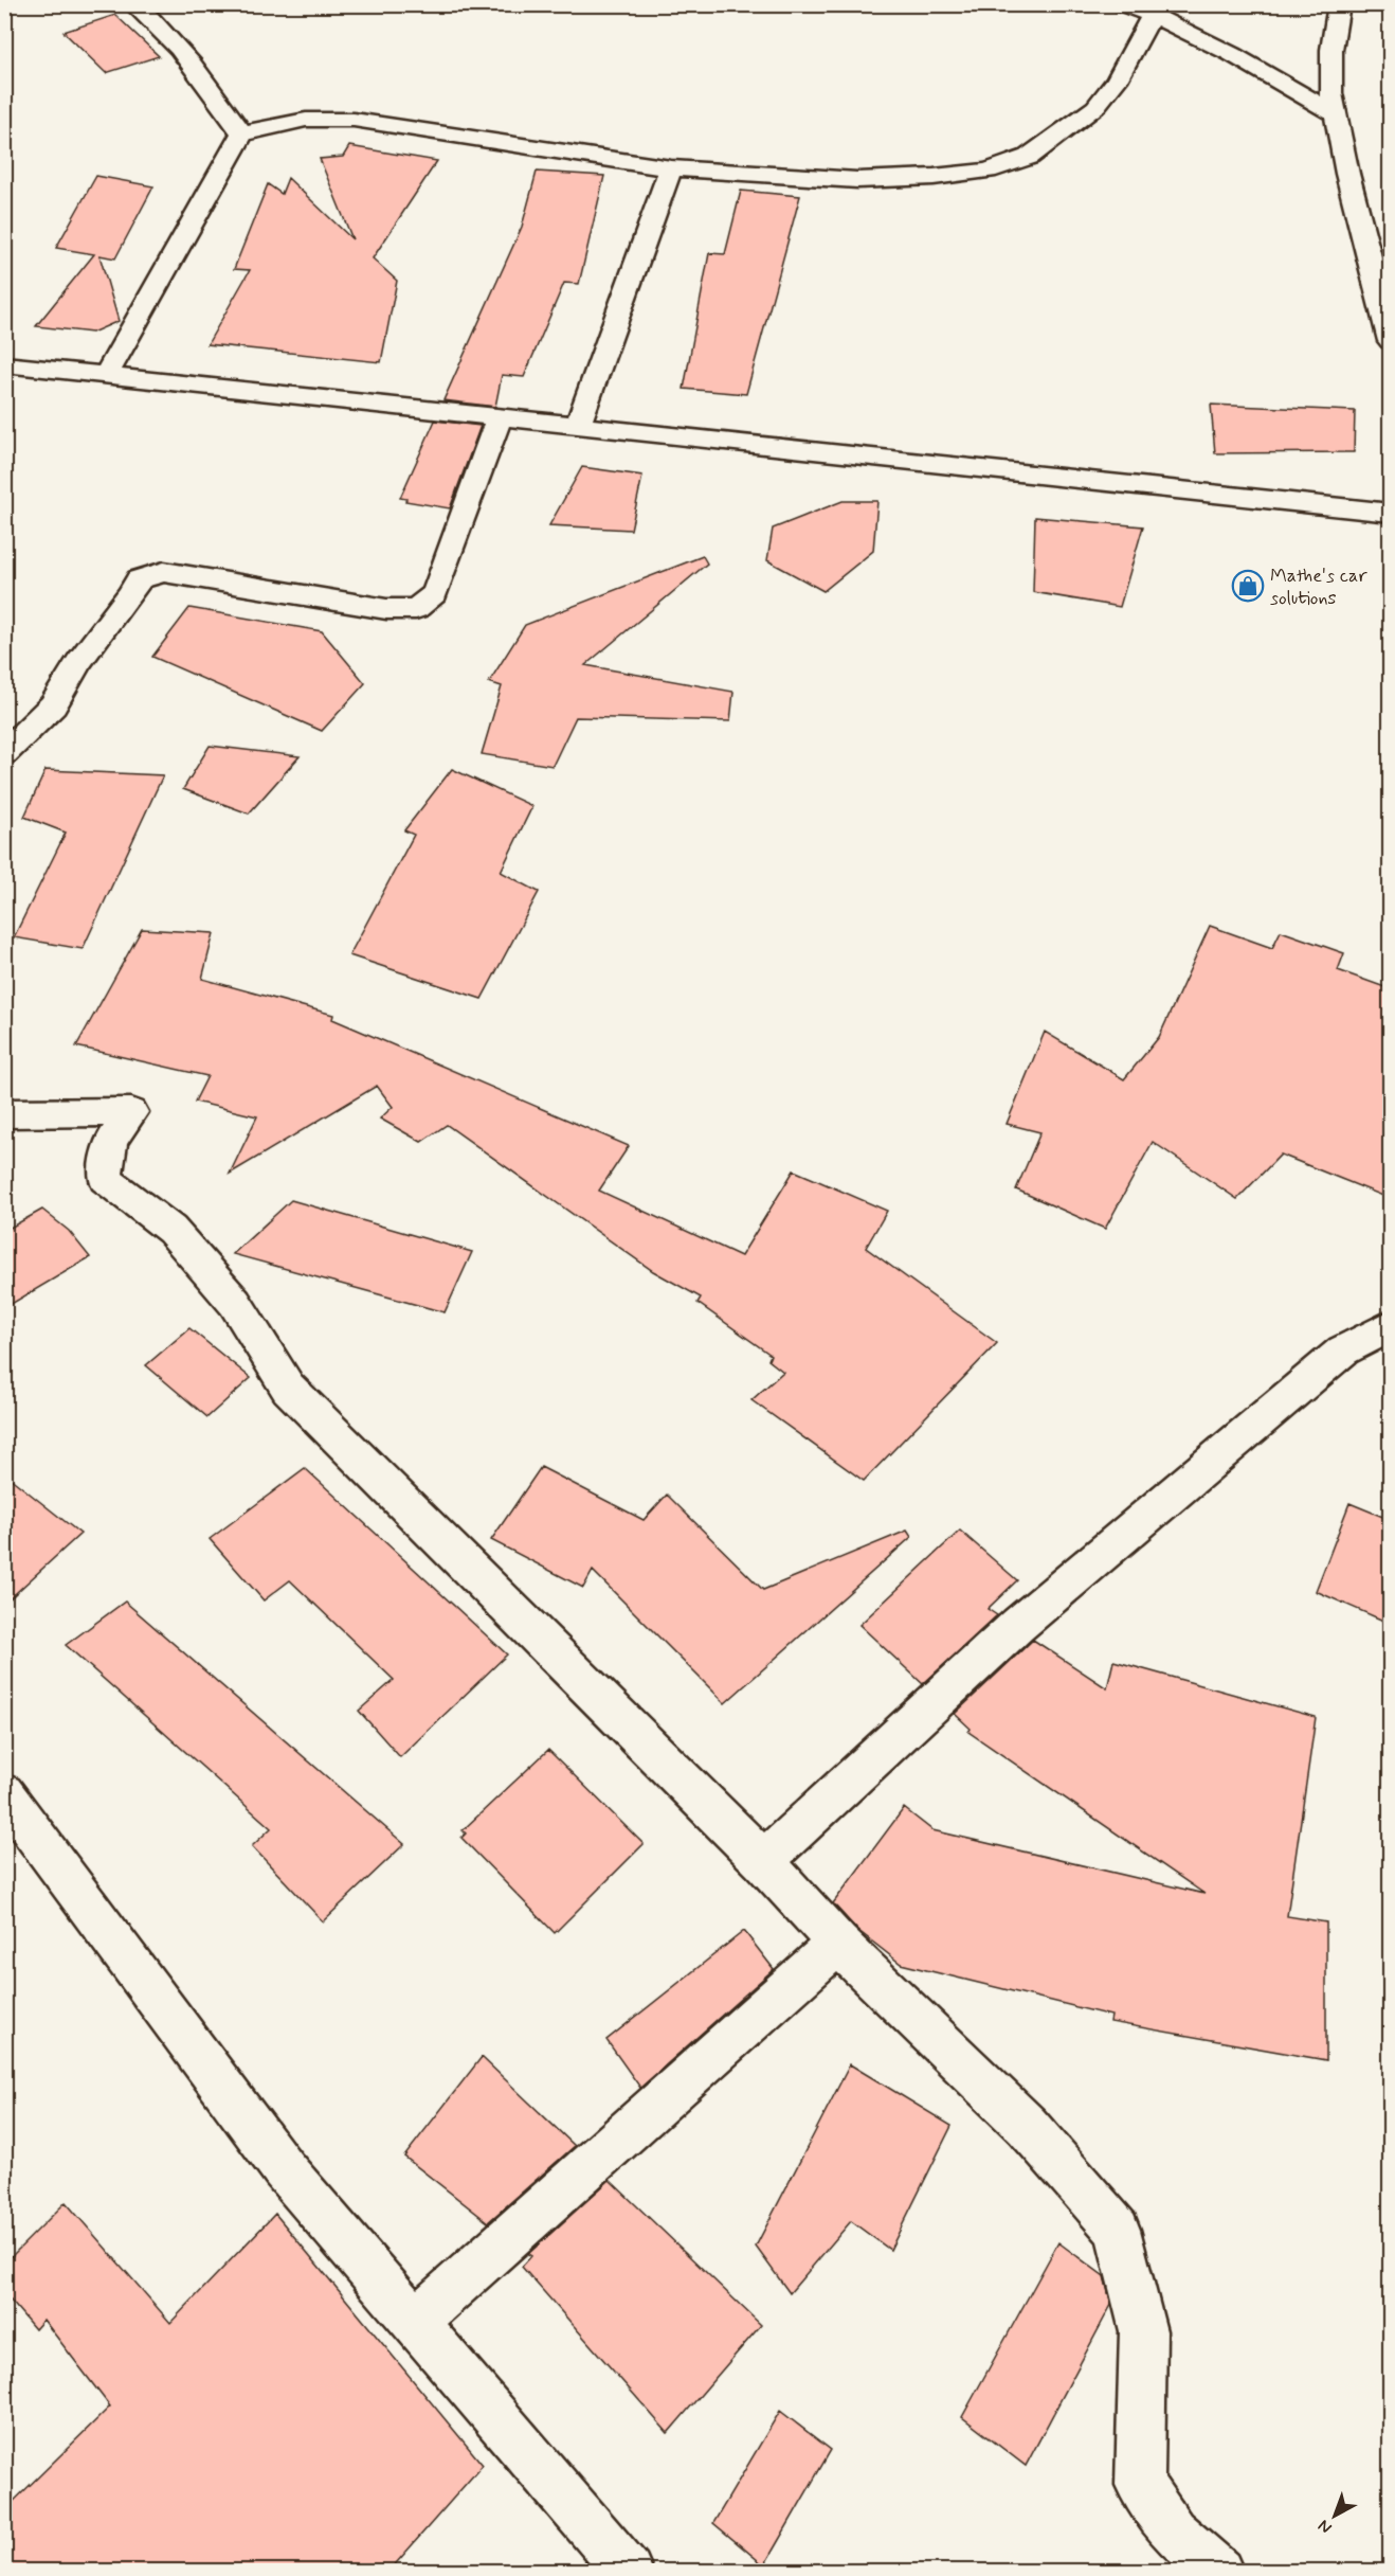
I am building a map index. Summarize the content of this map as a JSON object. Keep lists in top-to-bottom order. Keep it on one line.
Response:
{"places":{"shop":["Mathe's car solutions"]},"north":"bottom left"}
